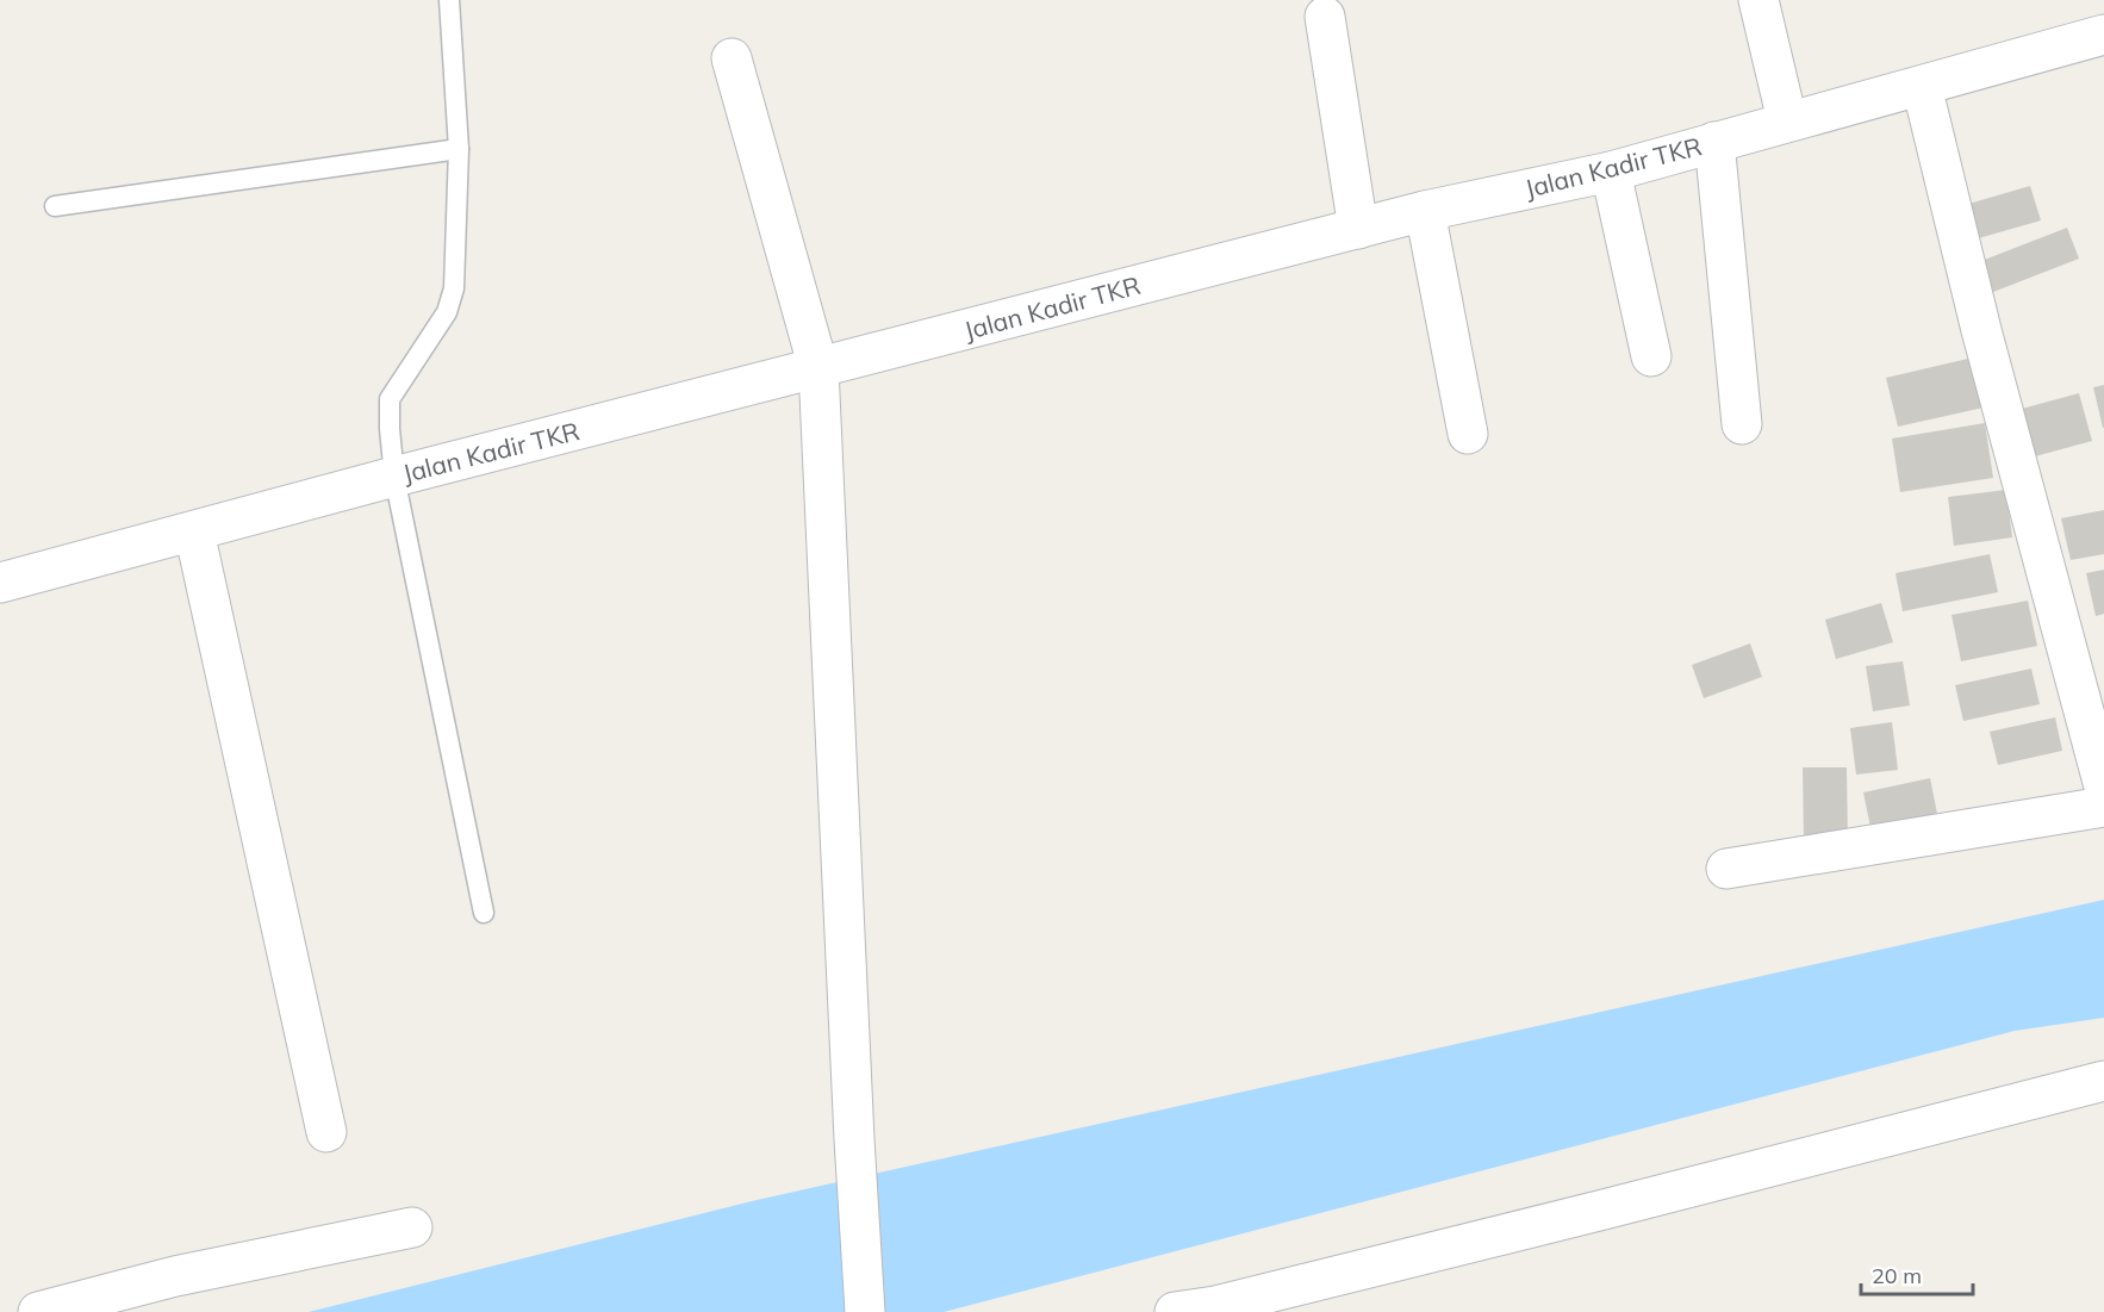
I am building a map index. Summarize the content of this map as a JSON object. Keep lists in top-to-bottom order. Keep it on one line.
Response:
{"streets":{"street":["Jalan Kadir TKR"]},"scale_bar":"20 m"}
